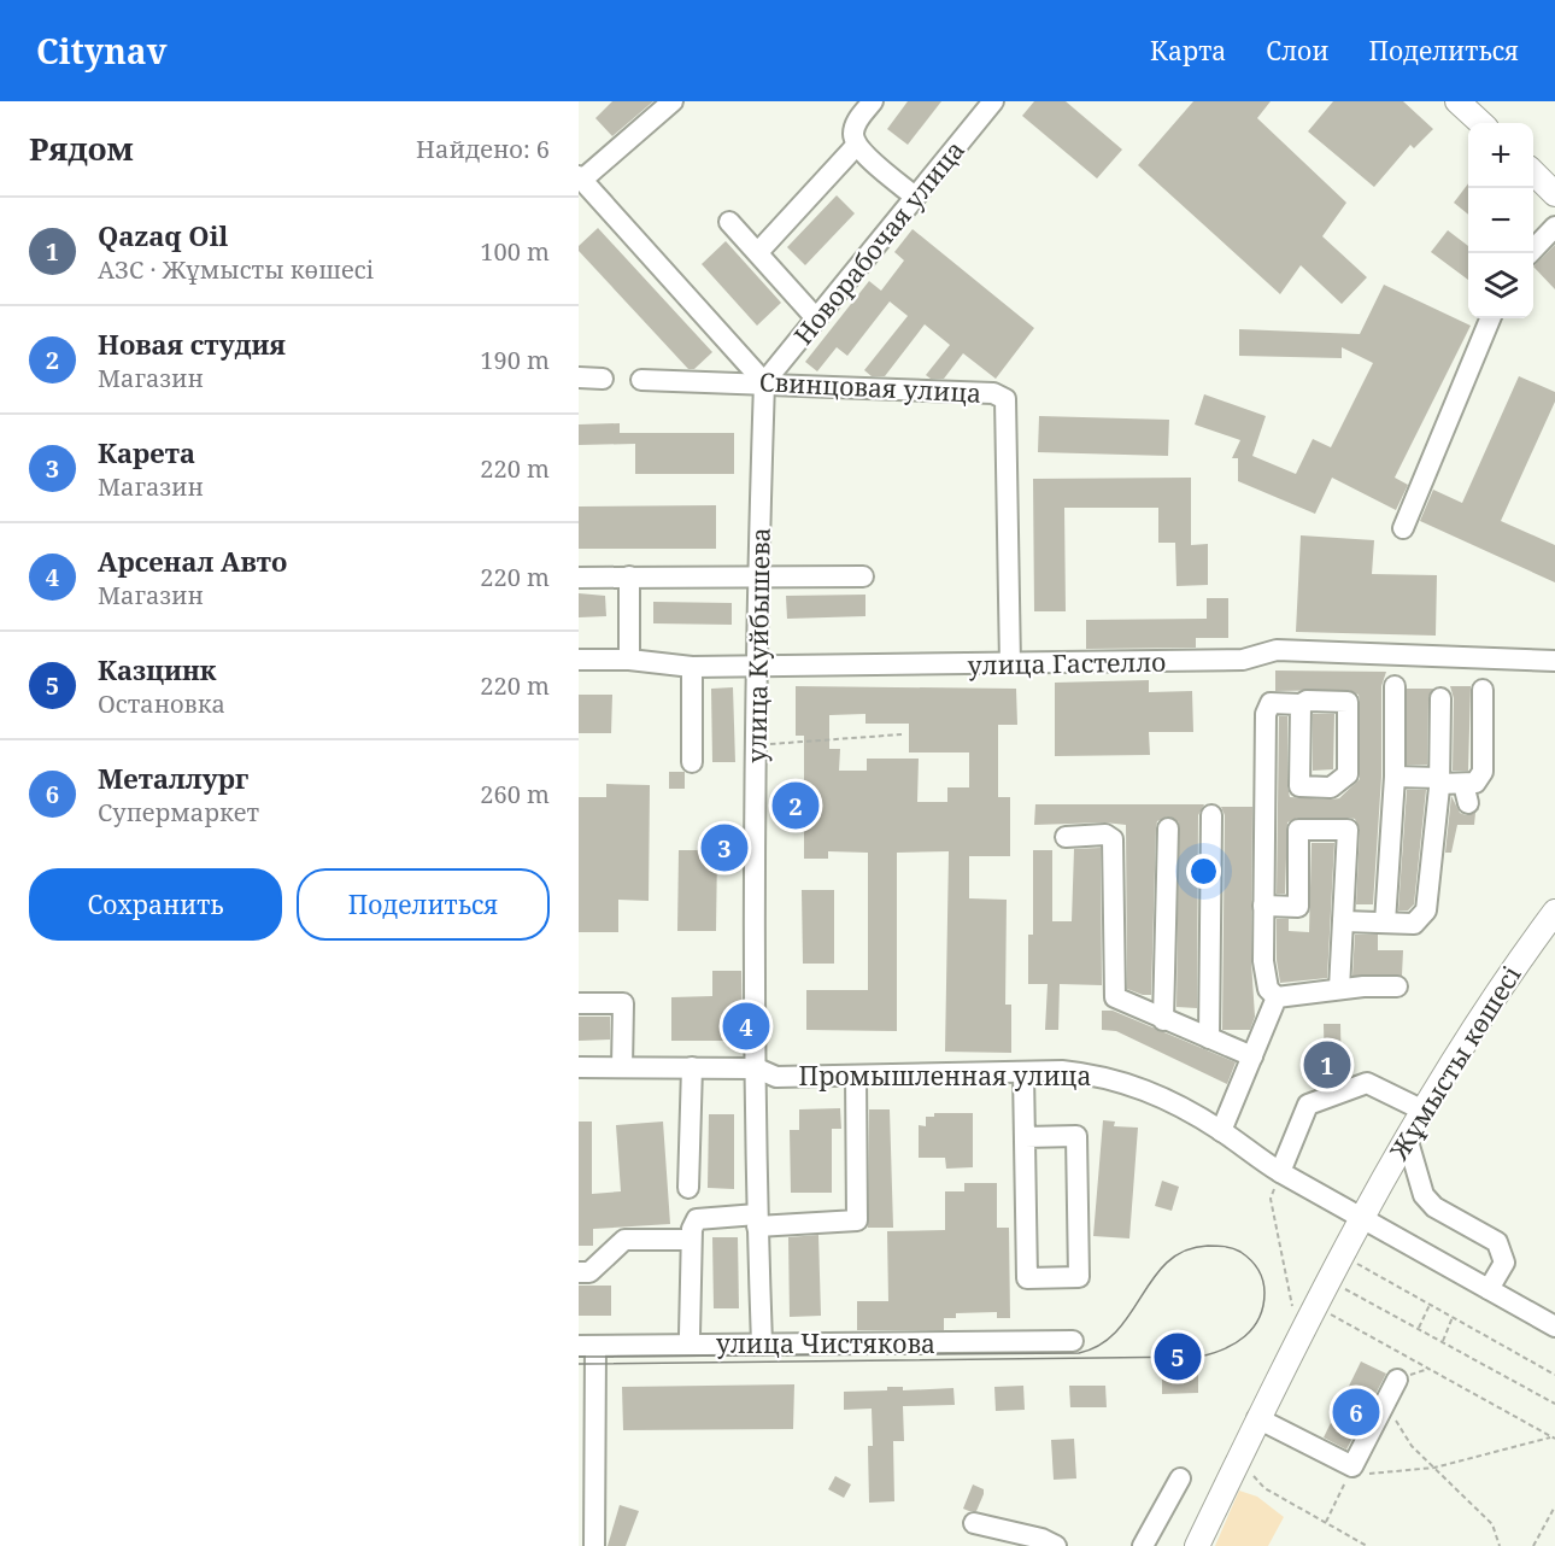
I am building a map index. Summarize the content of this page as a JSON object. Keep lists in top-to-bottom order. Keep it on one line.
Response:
{"streets":{"main road":["Жұмысты көшесі"],"street":["Новорабочая улица","Свинцовая улица","улица Куйбышева","улица Гастелло","Промышленная улица","улица Чистякова"]},"crossings":[["Новорабочая улица","Свинцовая улица"],["Новорабочая улица","улица Куйбышева"],["Свинцовая улица","улица Куйбышева"],["Свинцовая улица","улица Гастелло"],["улица Куйбышева","улица Гастелло"],["улица Куйбышева","Промышленная улица"],["улица Куйбышева","улица Чистякова"],["Жұмысты көшесі","Промышленная улица"]],"page":{"header":"Citynav","nav":["Карта","Слои","Поделиться"],"heading":["Рядом","Найдено: 6"],"map_buttons":["+","−"],"list":[{"mark":"1","name":"Qazaq Oil","note":"АЗС · Жұмысты көшесі","value":"100 m"},{"mark":"2","name":"Новая студия","note":"Магазин","value":"190 m"},{"mark":"3","name":"Карета","note":"Магазин","value":"220 m"},{"mark":"4","name":"Арсенал Авто","note":"Магазин","value":"220 m"},{"mark":"5","name":"Казцинк","note":"Остановка","value":"220 m"},{"mark":"6","name":"Металлург","note":"Супермаркет","value":"260 m"}],"pins":["2","3","4","1","5","6"],"buttons":["Сохранить","Поделиться"]}}
